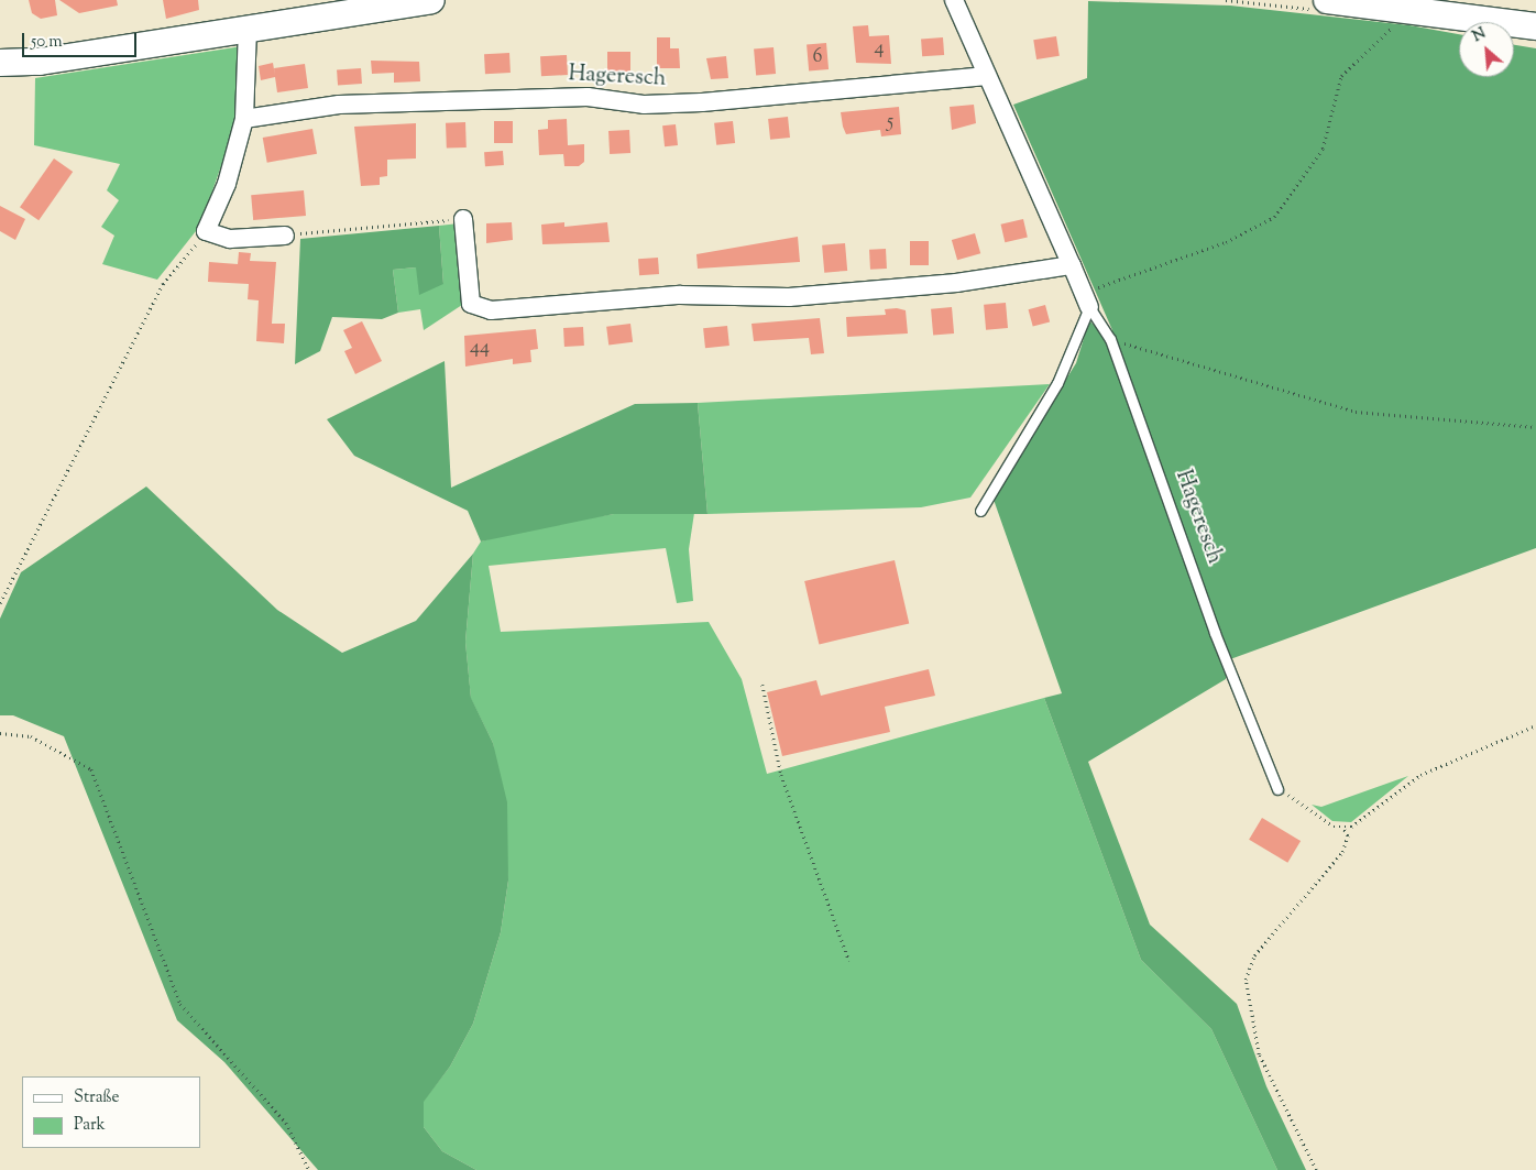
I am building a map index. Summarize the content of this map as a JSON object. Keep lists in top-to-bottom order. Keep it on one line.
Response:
{"streets":{"street":["Hageresch"]},"house_numbers":["4","6","5","44"],"legend":["Straße","Park"],"scale_bar":"50 m","north":"top left"}
